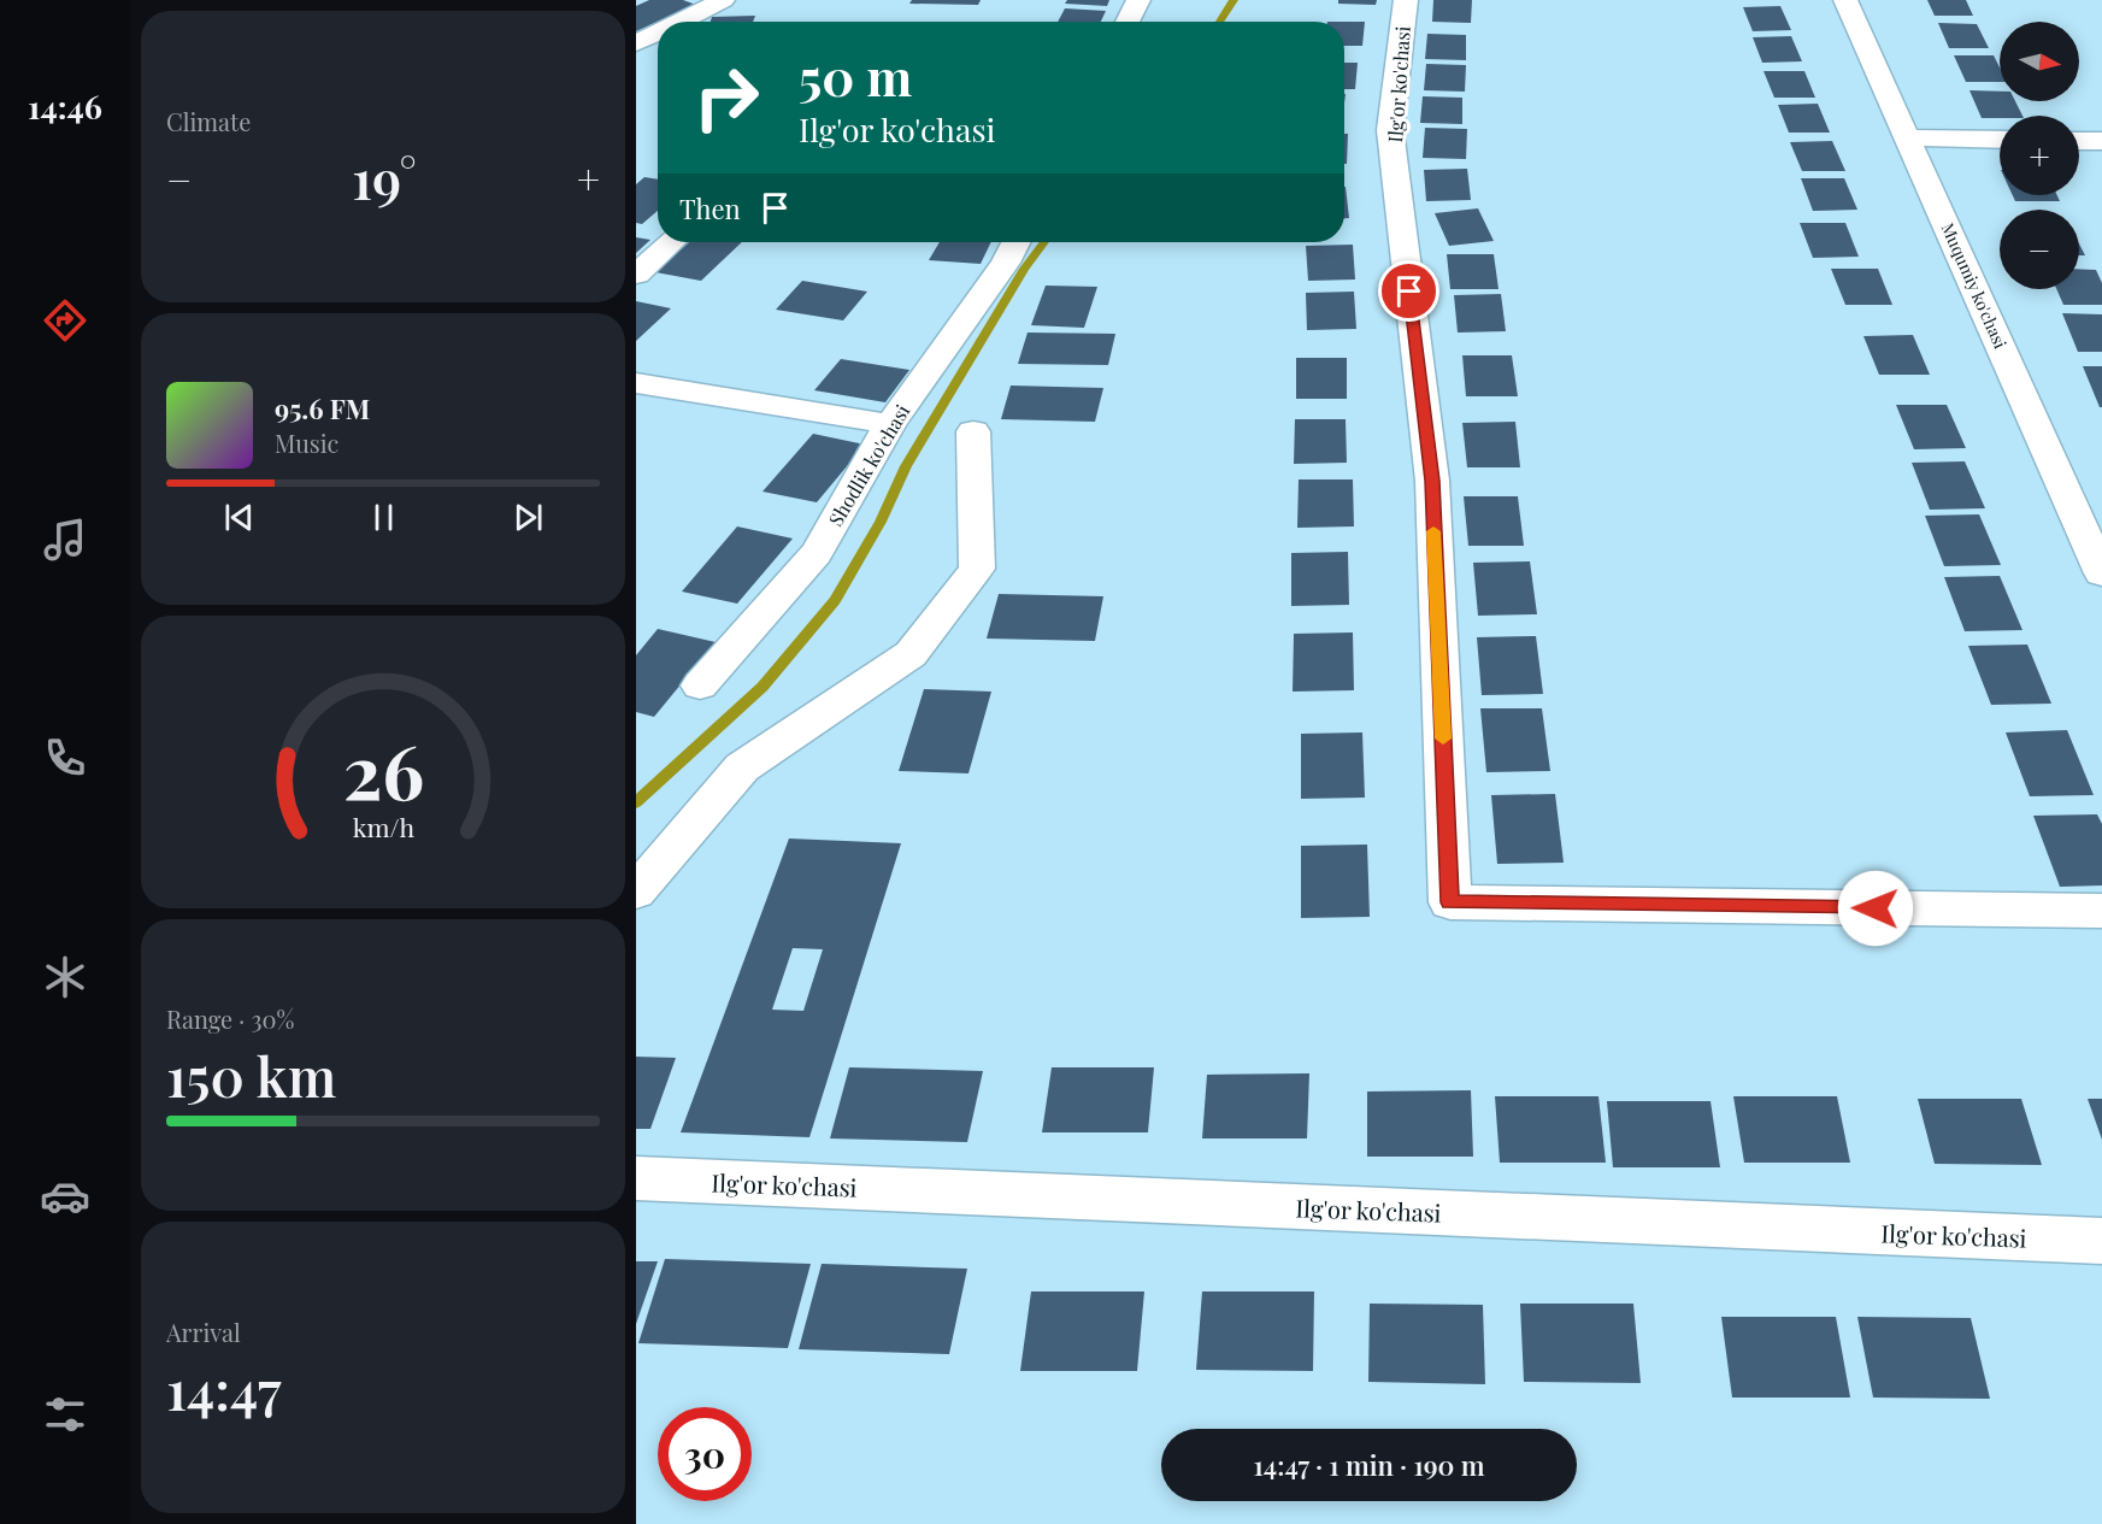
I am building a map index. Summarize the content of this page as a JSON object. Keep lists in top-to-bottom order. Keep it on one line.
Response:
{"streets":{"street":["Ilg'or ko'chasi","Muqumiy ko'chasi","Shodlik ko'chasi"]},"north":"right","page":{"tabs":"14:46","tile":["Climate",["Range · 30%","150 km"],["Arrival","14:47"]],"map_buttons":["+","−"],"turn":["50 m","Ilg'or ko'chasi"],"heat":["−","19°","+"],"then":"Then","song":["95.6 FM","Music"],"limit":"30","trip":"14:47 · 1 min · 190 m","gauge":["26","km/h"]}}
